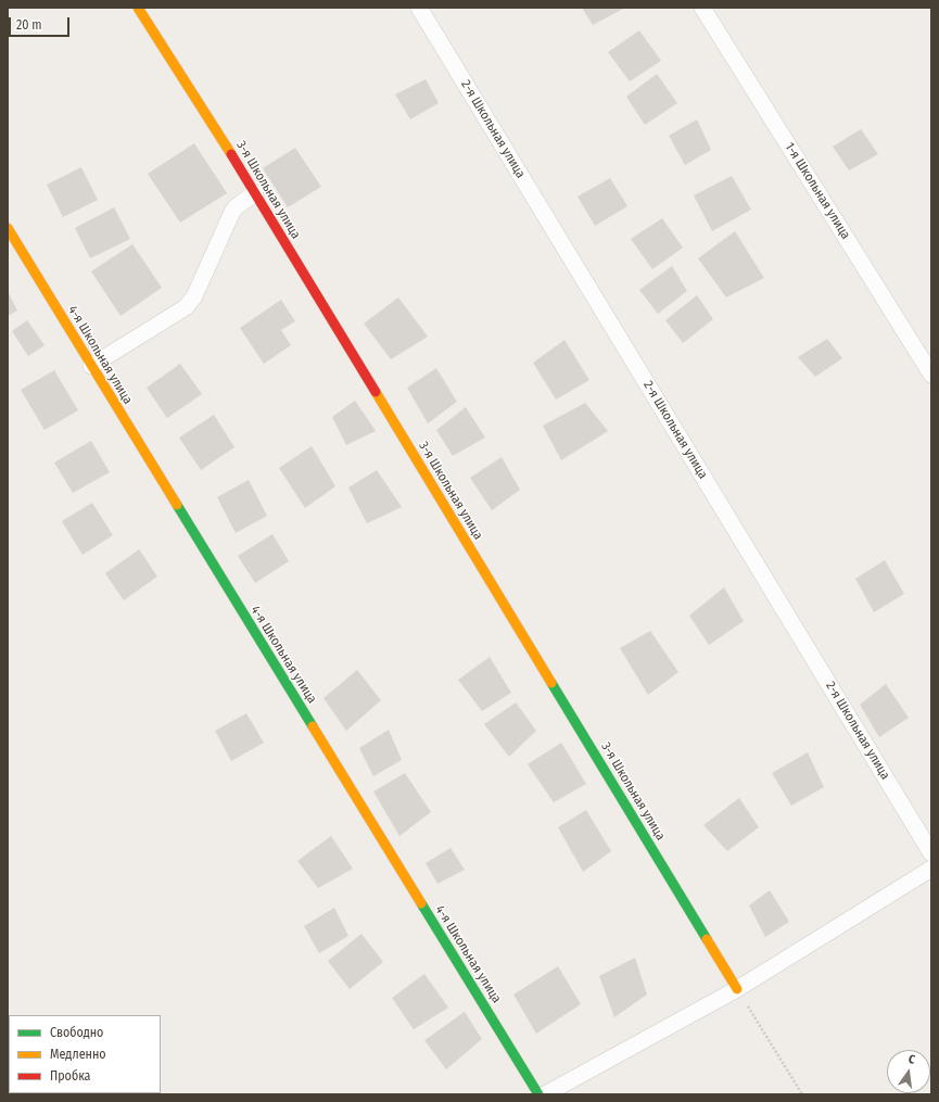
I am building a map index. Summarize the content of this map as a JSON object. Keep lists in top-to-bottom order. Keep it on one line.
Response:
{"streets":{"street":["2-я Школьная улица","3-я Школьная улица","1-я Школьная улица","4-я Школьная улица"]},"legend":["Свободно","Медленно","Пробка"],"scale_bar":"20 m","north":"top"}
